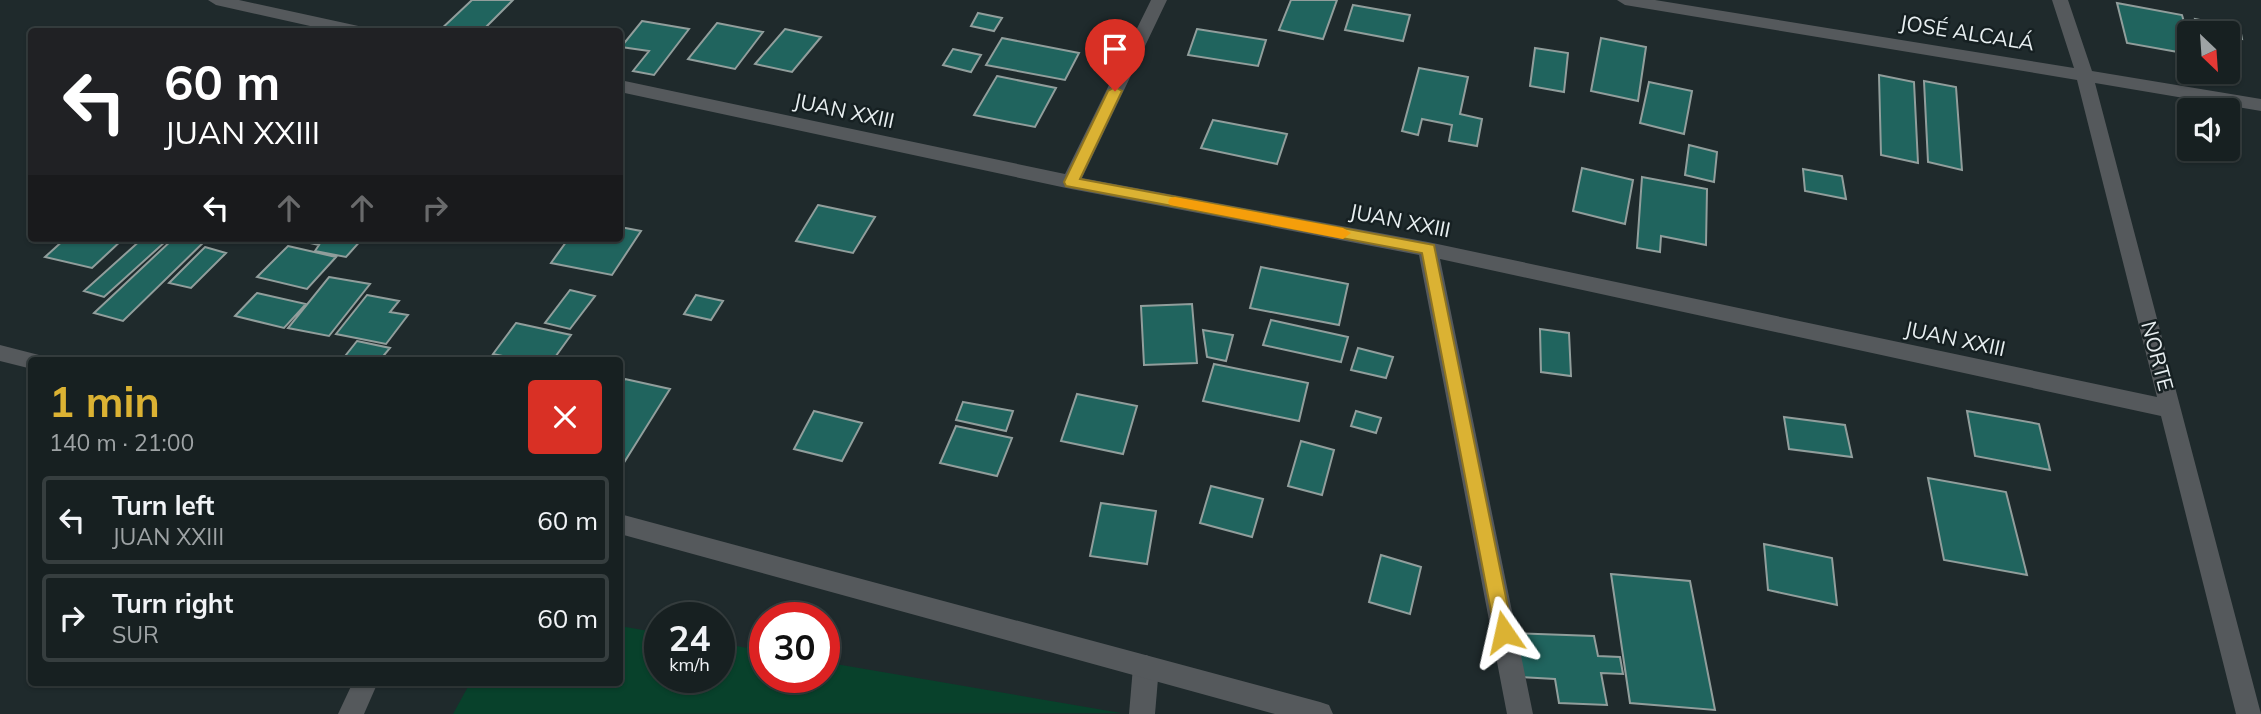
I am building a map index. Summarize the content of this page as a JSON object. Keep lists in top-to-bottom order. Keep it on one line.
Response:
{"streets":{"street":["JOSÉ ALCALÁ","JUAN XXIII","NORTE"]},"crossings":[["JOSÉ ALCALÁ","NORTE"],["JUAN XXIII","NORTE"]],"north":"bottom right","page":{"turn":["60 m","JUAN XXIII"],"heading":["1 min","140 m · 21:00"],"list":[{"name":"Turn left","note":"JUAN XXIII","value":"60 m"},{"name":"Turn right","note":"SUR","value":"60 m"}],"speed":"24 km/h","limit":"30"}}
